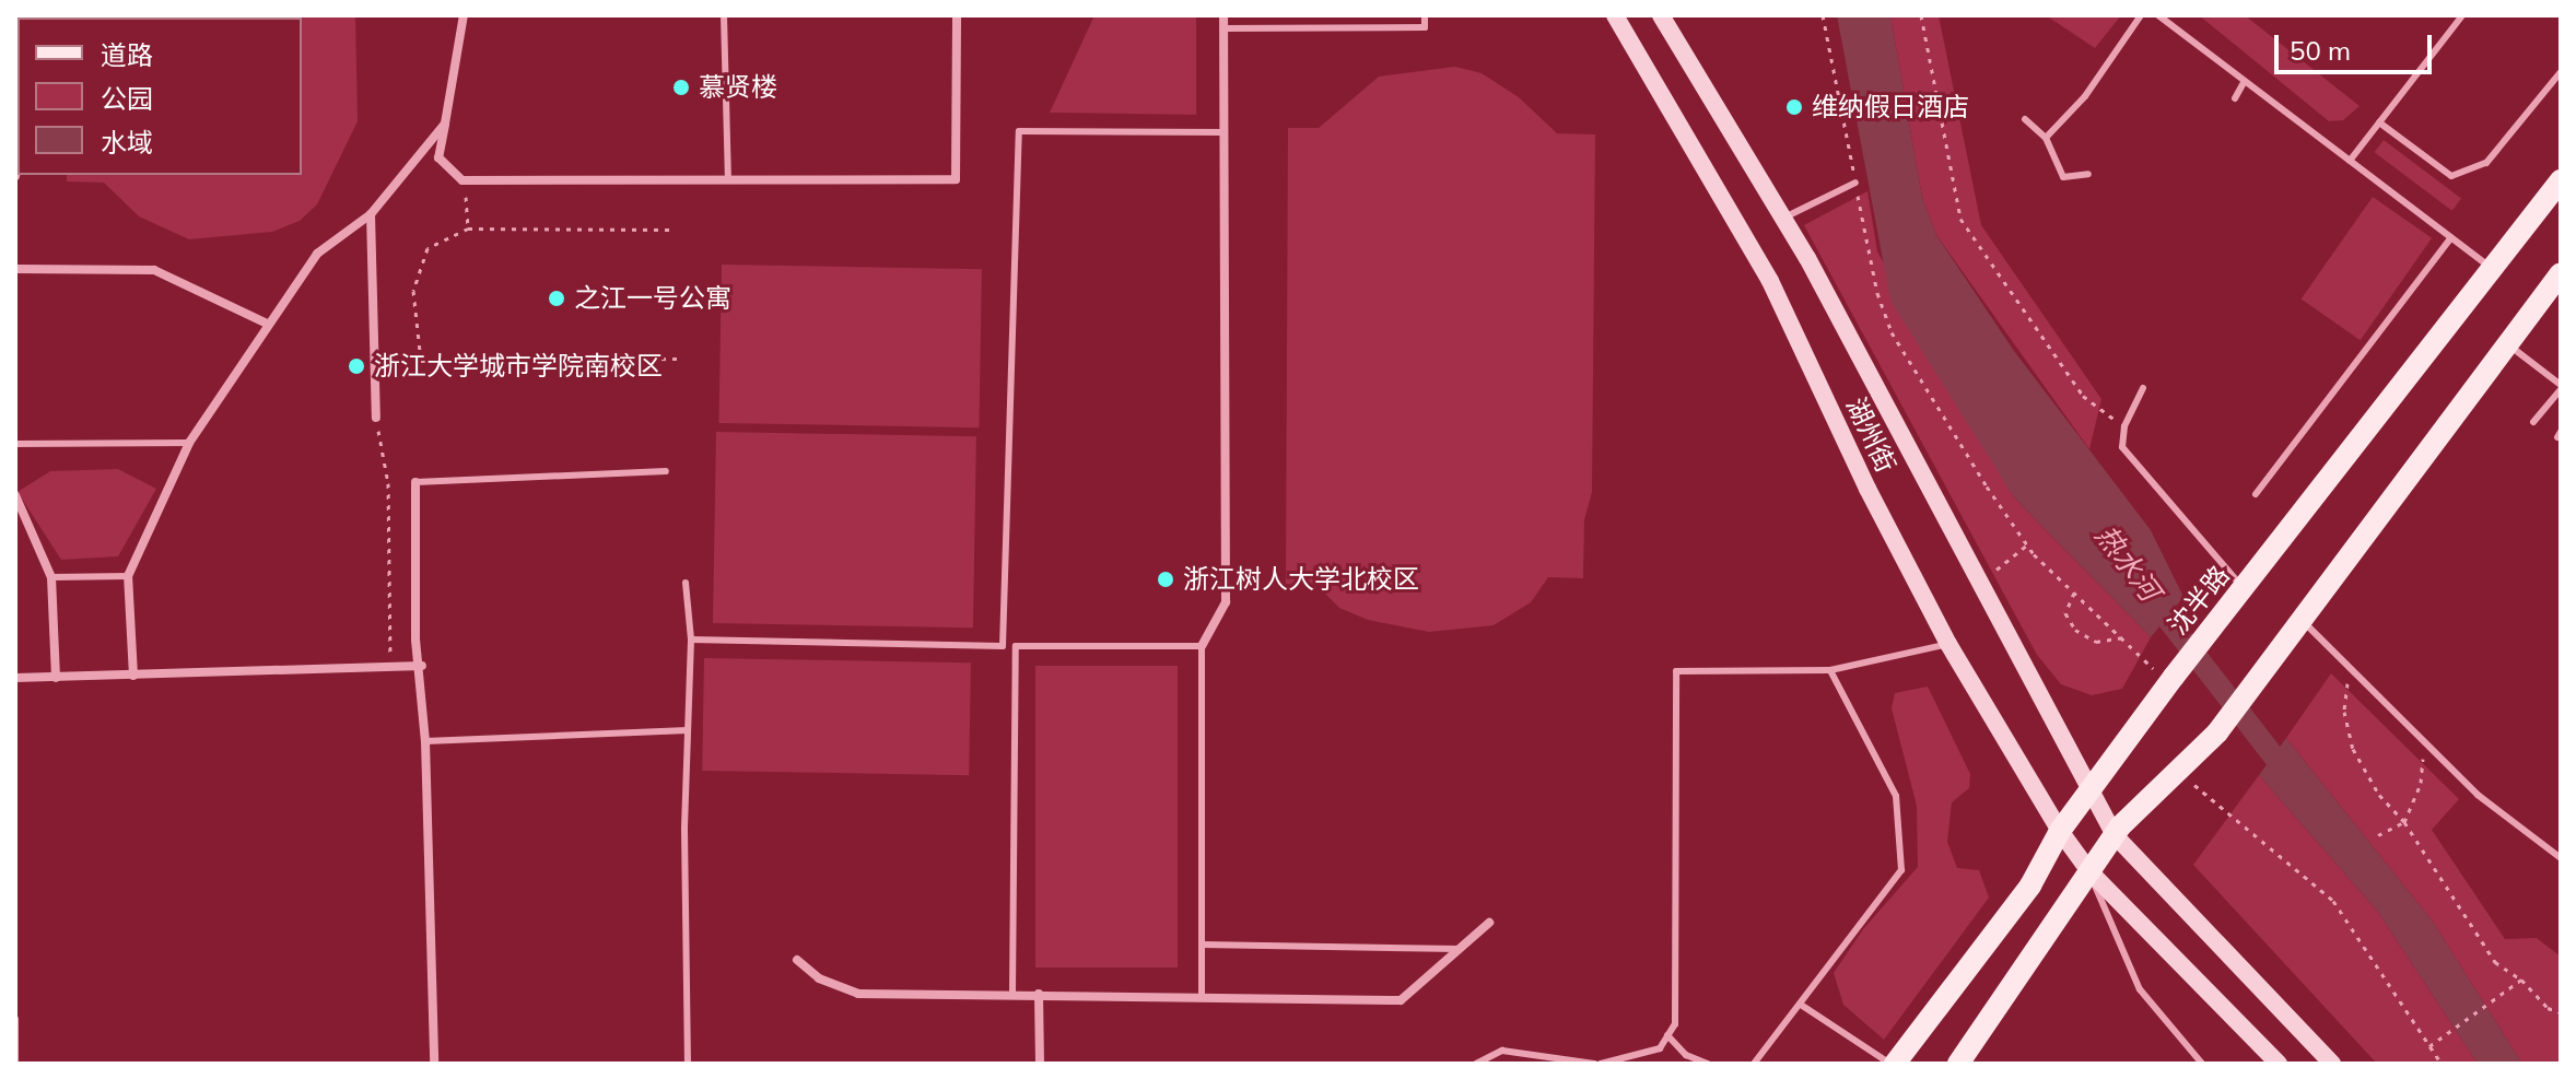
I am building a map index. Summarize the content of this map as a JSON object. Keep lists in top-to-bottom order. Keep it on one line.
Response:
{"streets":{"main road":["湖州街","沈半路"]},"crossings":[["湖州街","沈半路"]],"water":["热水河"],"places":["慕贤楼","维纳假日酒店","之江一号公寓","浙江大学城市学院南校区","浙江树人大学北校区"],"legend":["道路","公园","水域"],"scale_bar":"50 m"}
